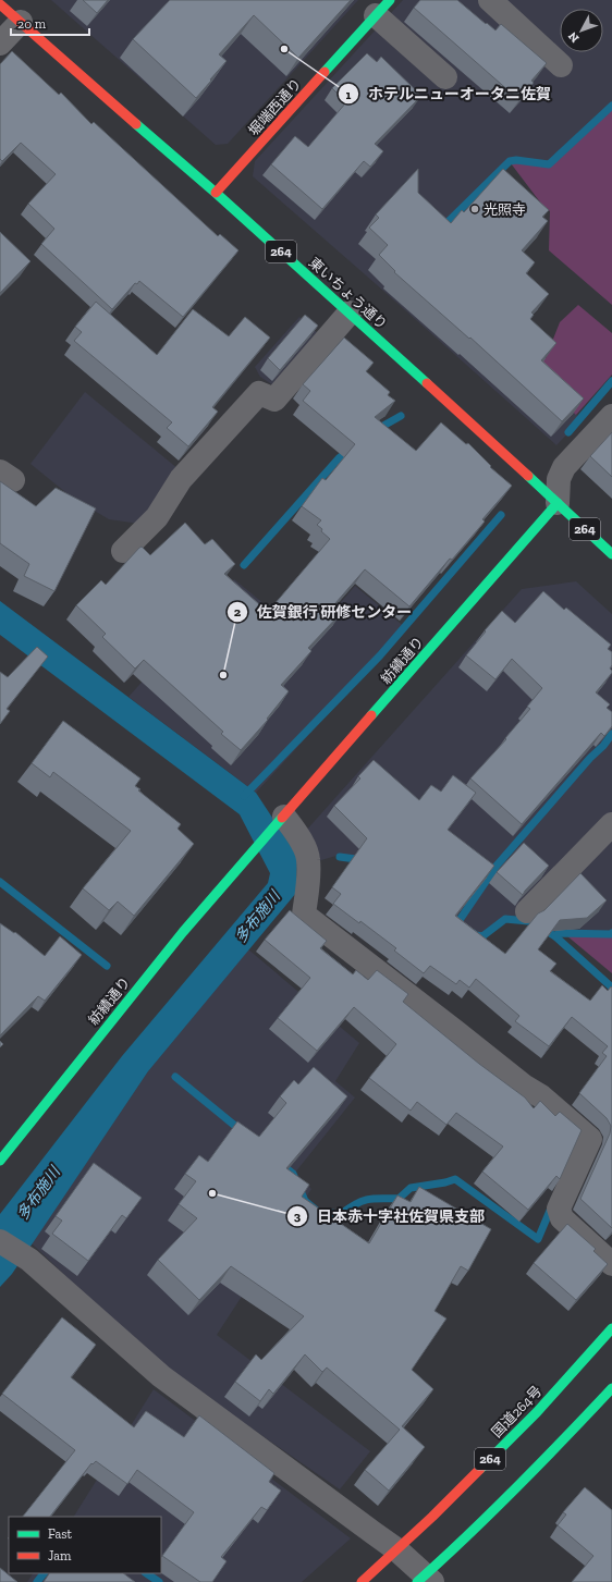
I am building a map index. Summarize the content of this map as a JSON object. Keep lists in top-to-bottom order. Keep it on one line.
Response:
{"streets":{"main road":["堀端西通り","264","東いちょう通り","紡績通り","国道264号"]},"crossings":[["堀端西通り","東いちょう通り"],["264","東いちょう通り"],["264","紡績通り"],["東いちょう通り","紡績通り"]],"water":["多布施川"],"places":["ホテルニューオータニ佐賀","光照寺","佐賀銀行 研修センター","日本赤十字社佐賀県支部"],"legend":["Fast","Jam"],"scale_bar":"20 m","north":"bottom left"}
